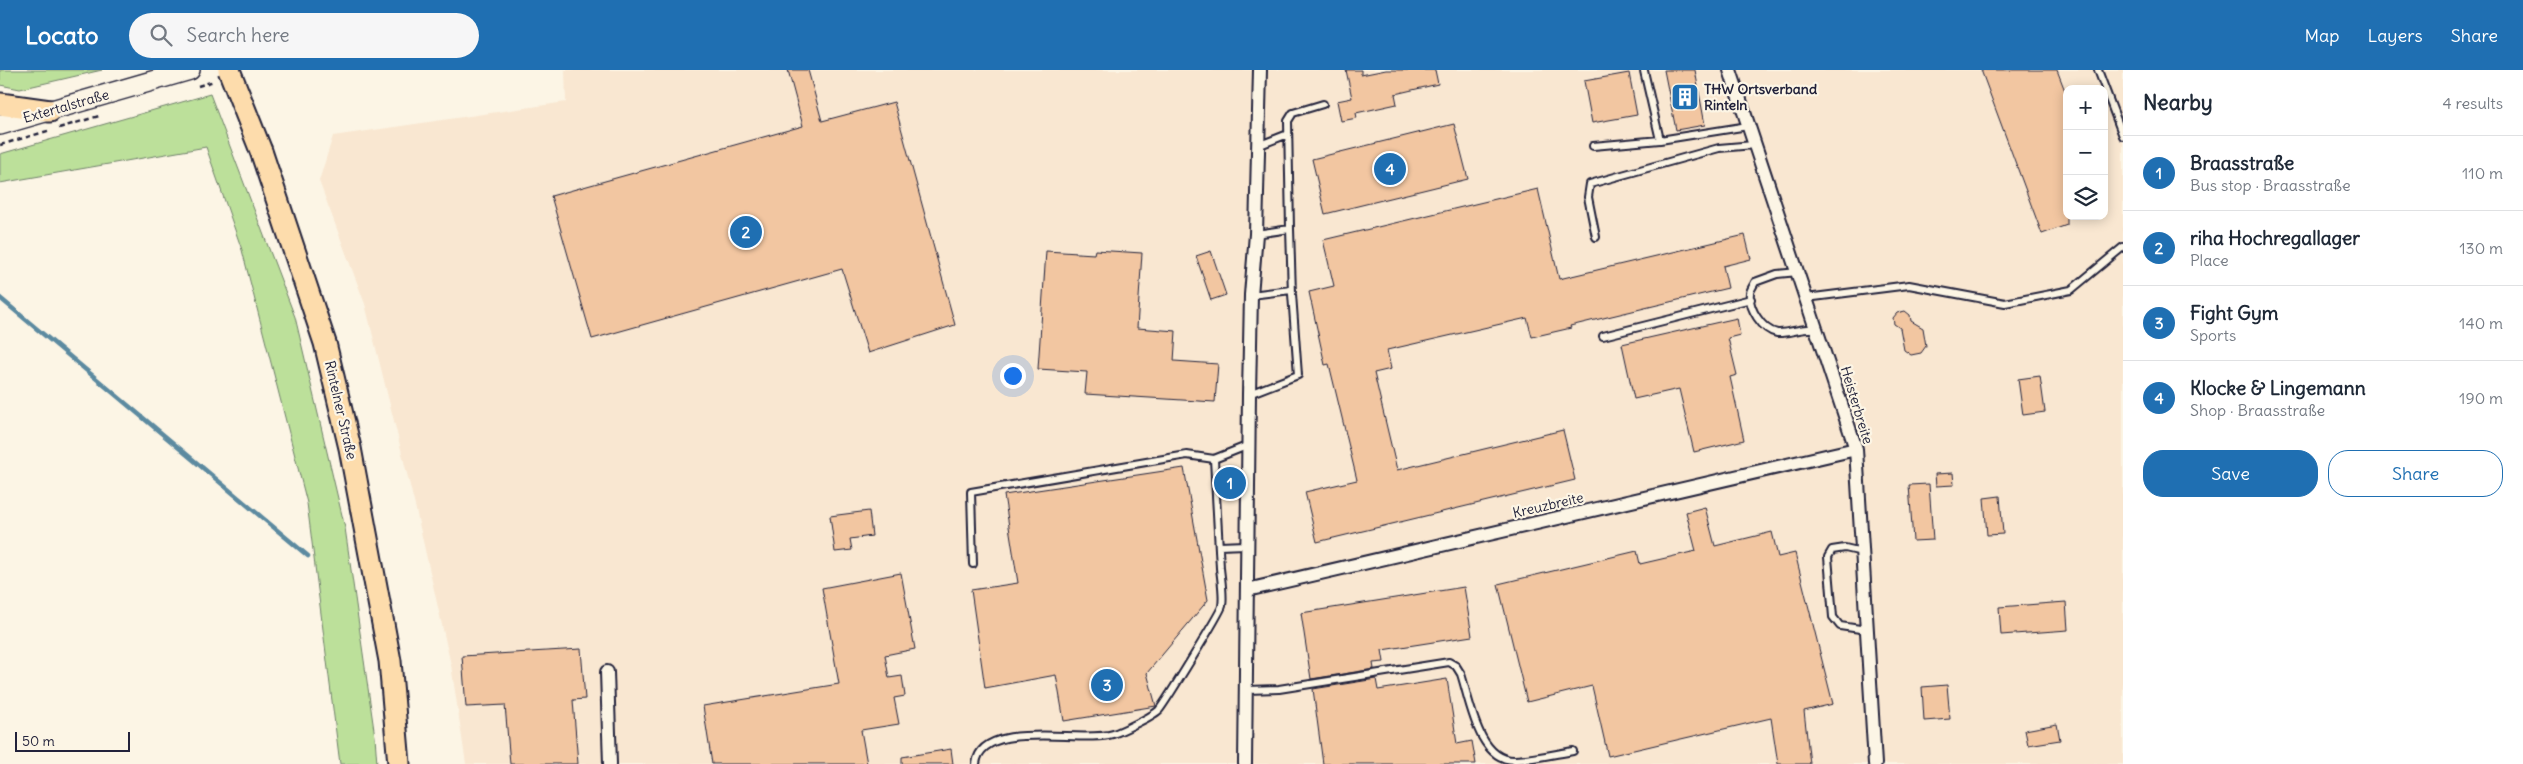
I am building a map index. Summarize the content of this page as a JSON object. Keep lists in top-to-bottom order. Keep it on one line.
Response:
{"streets":{"main road":["Extertalstraße","Rintelner Straße"],"street":["Heisterbreite","Kreuzbreite"]},"crossings":[["Heisterbreite","Kreuzbreite"]],"places":{"building":["THW Ortsverband Rinteln"]},"scale_bar":"50 m","page":{"header":"Locato","search":"Search here","nav":["Map","Layers","Share"],"heading":["Nearby","4 results"],"map_buttons":["+","−"],"list":[{"mark":"1","name":"Braasstraße","note":"Bus stop · Braasstraße","value":"110 m"},{"mark":"2","name":"riha Hochregallager","note":"Place","value":"130 m"},{"mark":"3","name":"Fight Gym","note":"Sports","value":"140 m"},{"mark":"4","name":"Klocke & Lingemann","note":"Shop · Braasstraße","value":"190 m"}],"pins":["4","2","1","3"],"buttons":["Save","Share"],"scale":"50 m"}}
